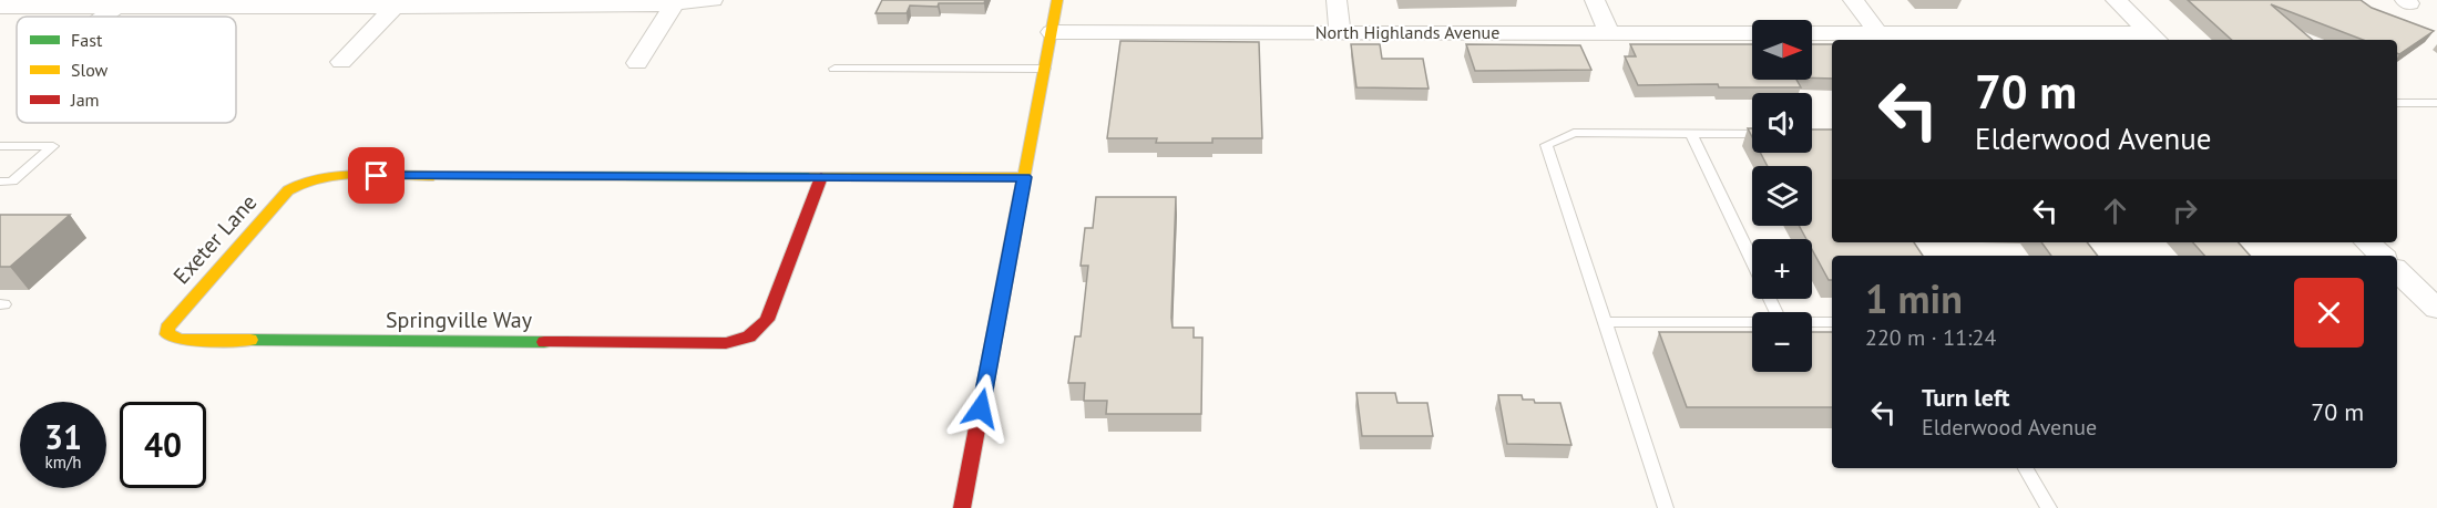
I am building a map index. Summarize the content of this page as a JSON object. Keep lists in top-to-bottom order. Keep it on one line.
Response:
{"streets":{"street":["North Highlands Avenue","Exeter Lane","Springville Way"]},"crossings":[["Exeter Lane","Springville Way"]],"legend":["Fast","Slow","Jam"],"north":"right","page":{"map_buttons":["+","−"],"turn":["70 m","Elderwood Avenue"],"heading":["1 min","220 m · 11:24"],"list":[{"name":"Turn left","note":"Elderwood Avenue","value":"70 m"}],"speed":"31 km/h","limit":"40"}}
